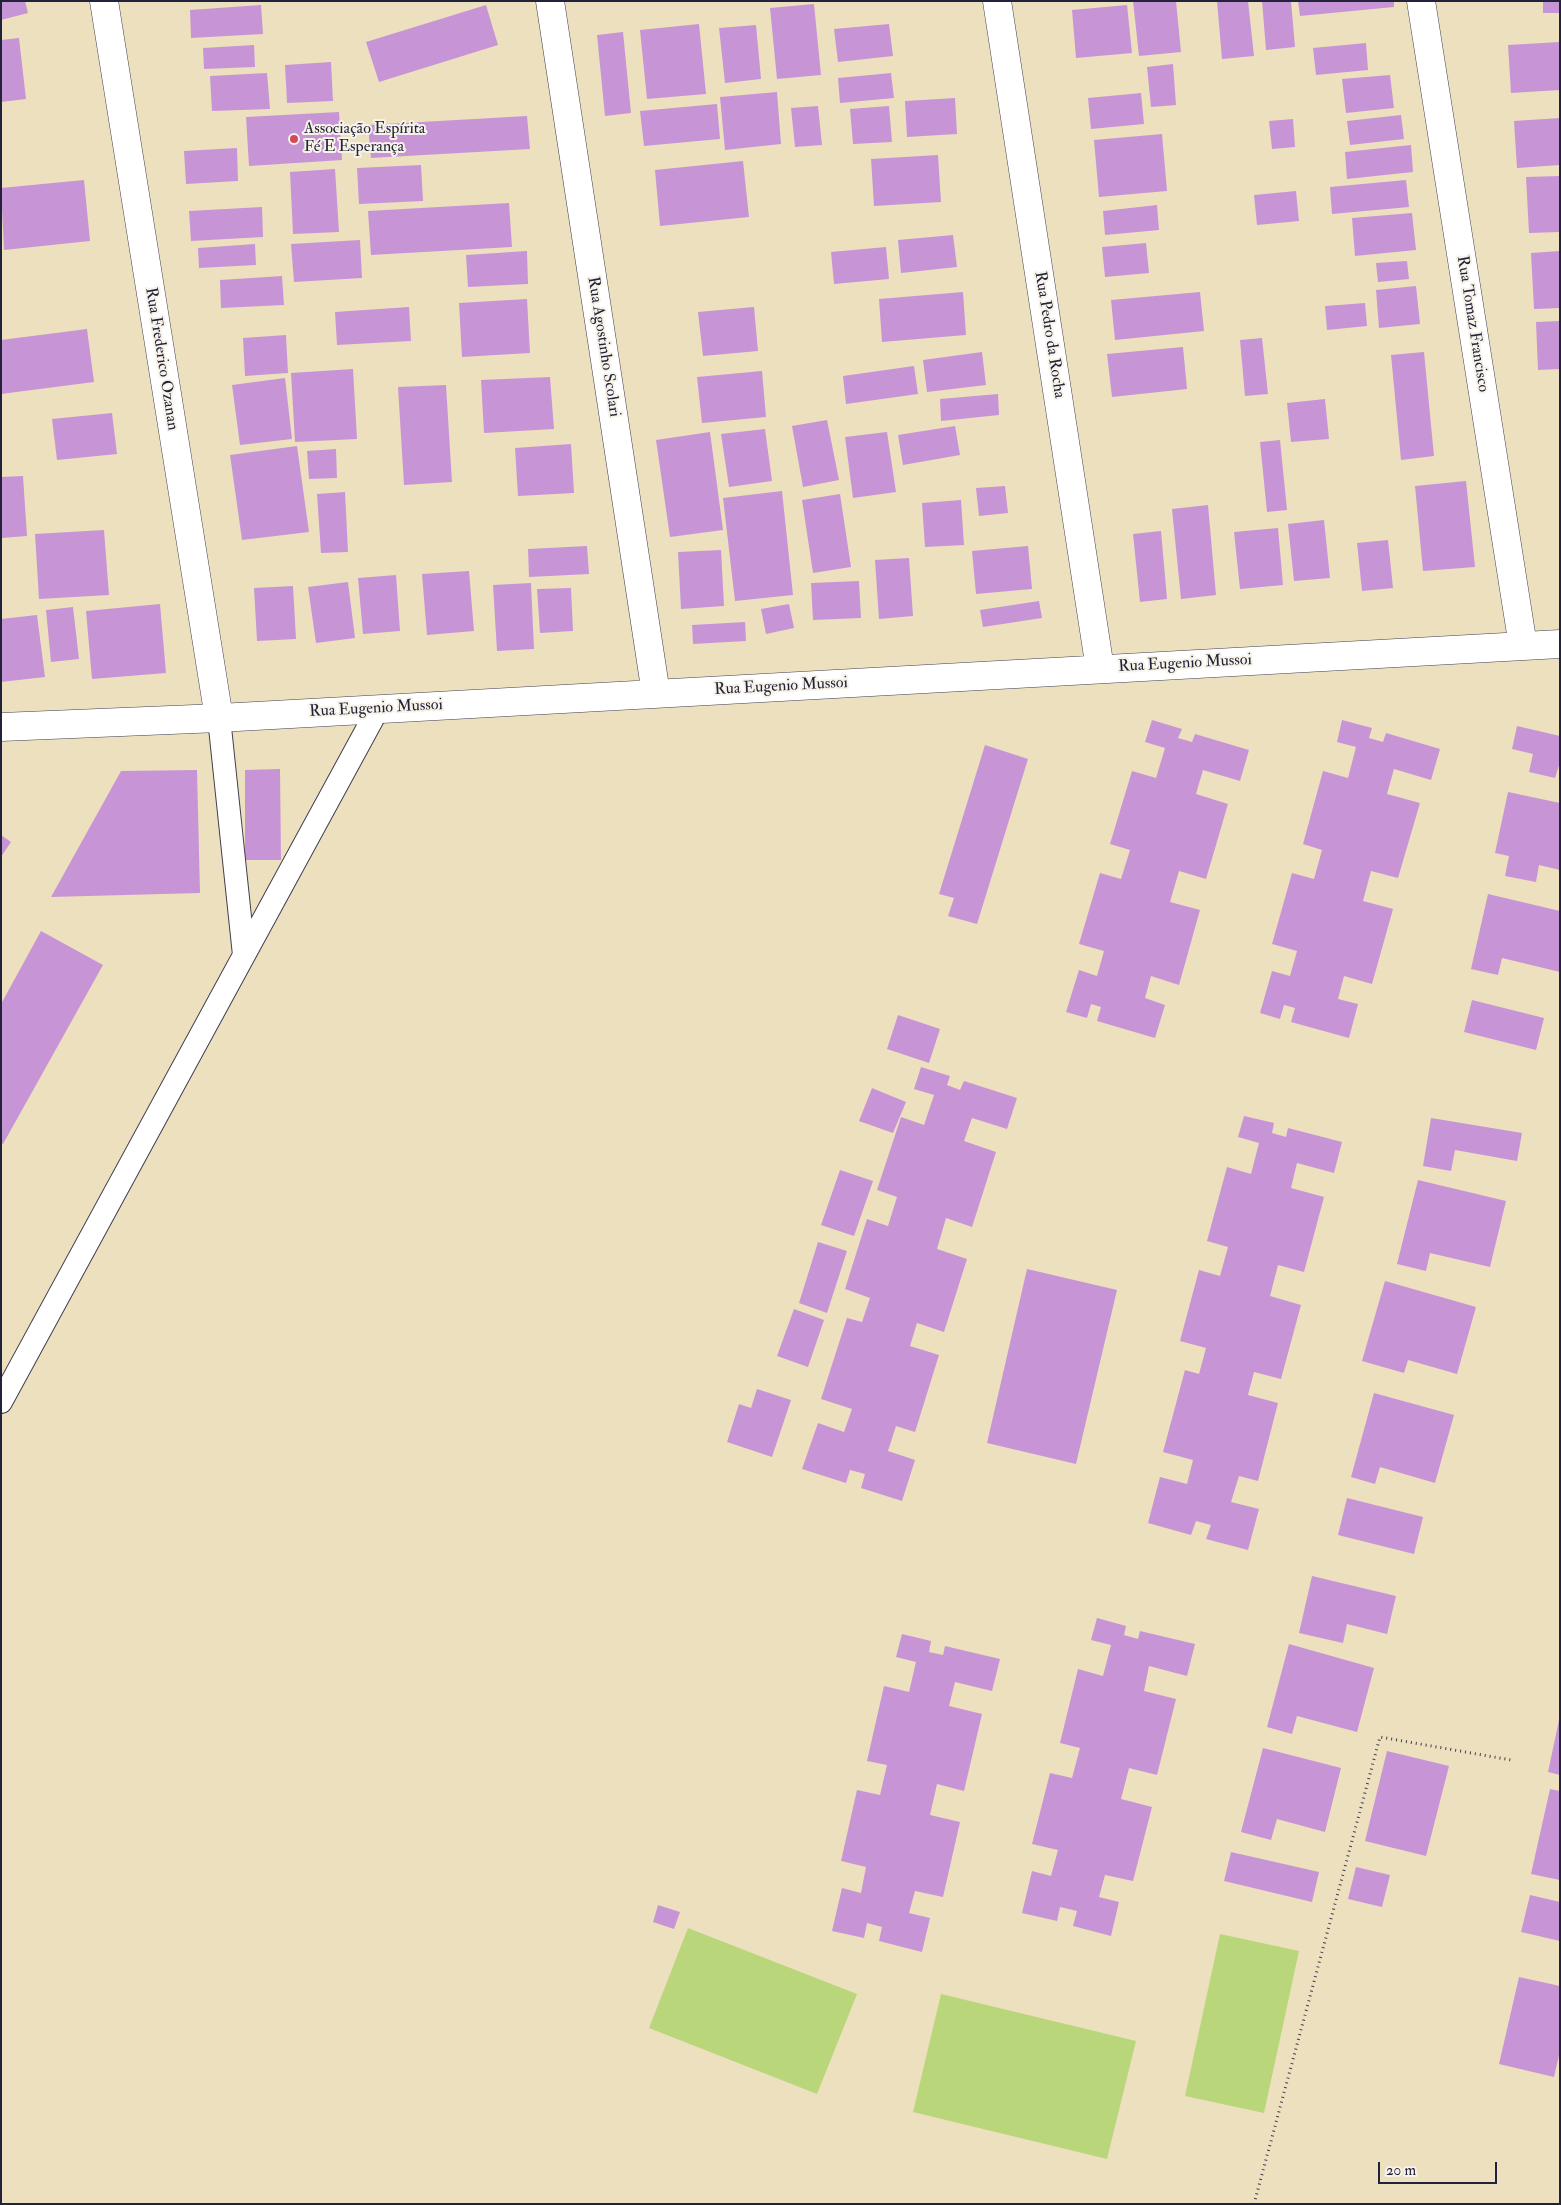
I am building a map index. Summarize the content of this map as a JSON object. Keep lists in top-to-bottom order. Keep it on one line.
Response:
{"streets":{"street":["Rua Tomaz Francisco","Rua Pedro da Rocha","Rua Agostinho Scolari","Rua Frederico Ozanan","Rua Eugenio Mussoi"]},"crossings":[["Rua Tomaz Francisco","Rua Eugenio Mussoi"],["Rua Pedro da Rocha","Rua Eugenio Mussoi"],["Rua Agostinho Scolari","Rua Eugenio Mussoi"],["Rua Frederico Ozanan","Rua Eugenio Mussoi"]],"places":["Associação Espírita Fé E Esperança"],"scale_bar":"20 m"}
